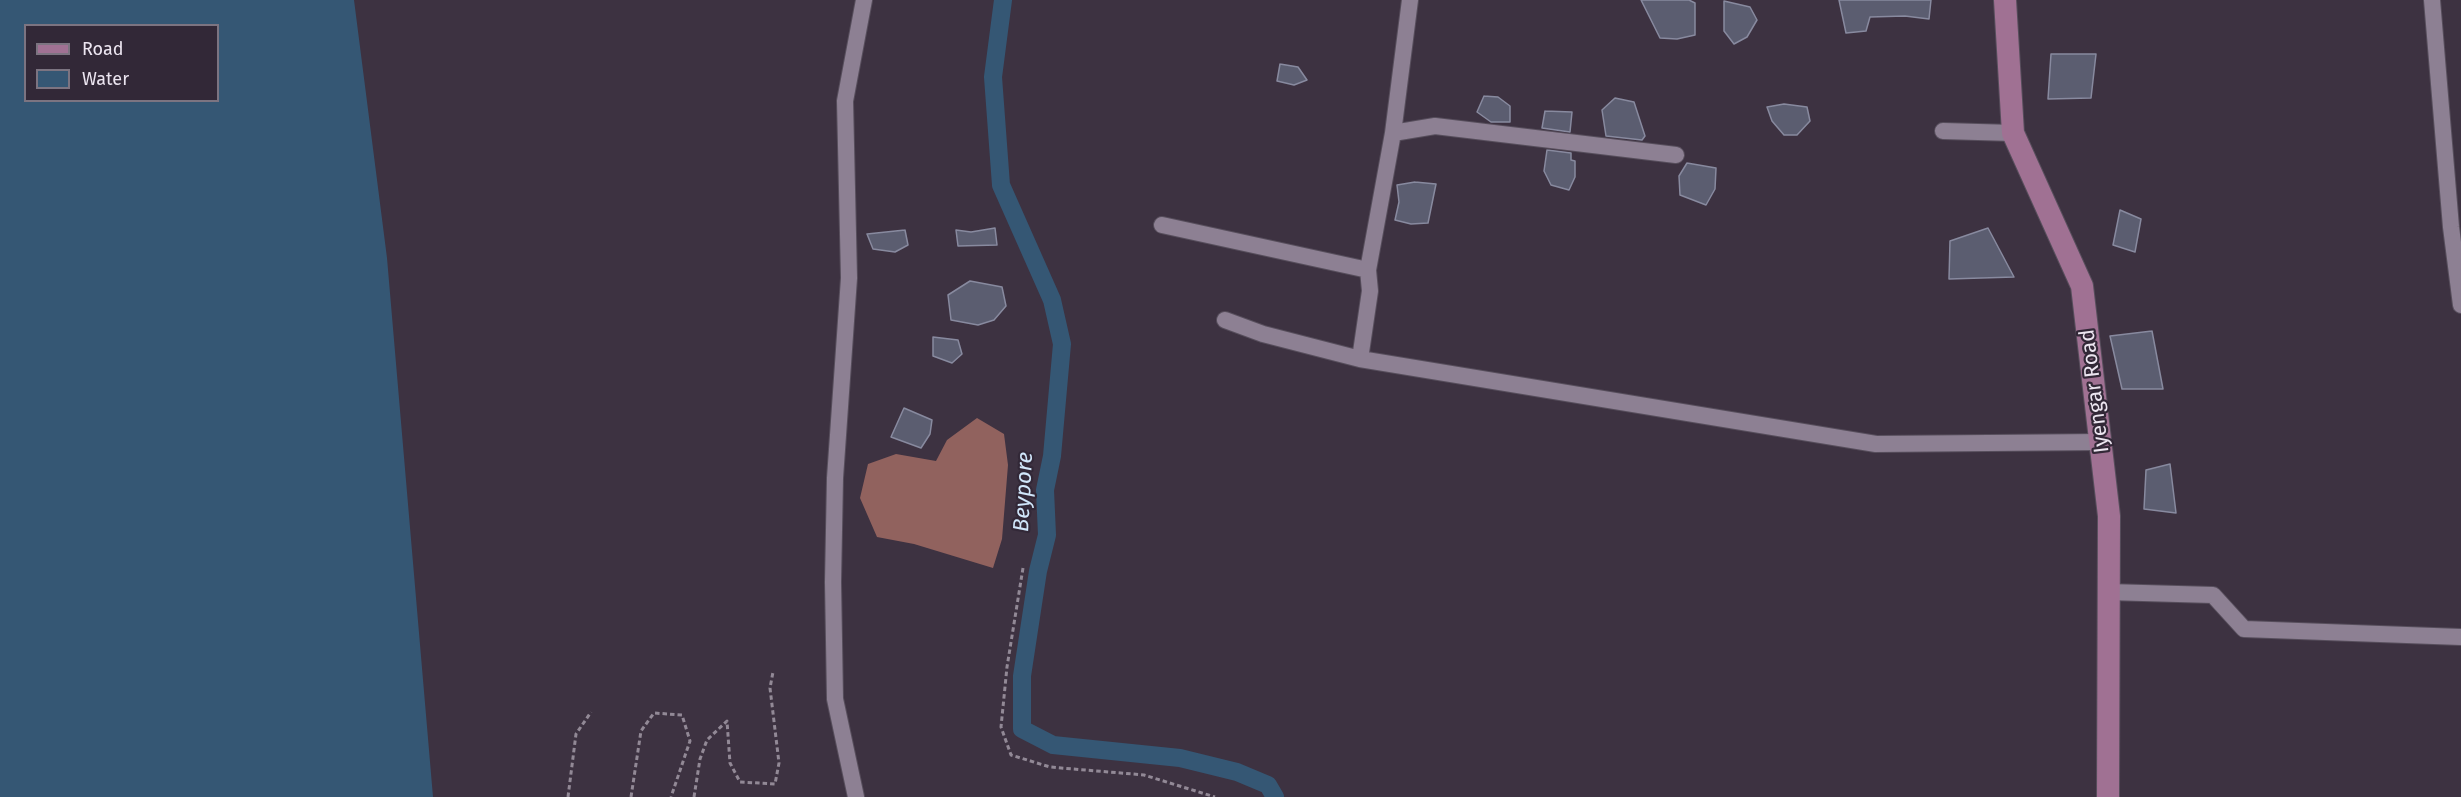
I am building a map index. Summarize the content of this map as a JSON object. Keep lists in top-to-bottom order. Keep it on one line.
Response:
{"streets":{"main road":["Iyengar Road"]},"water":["Beypore"],"legend":["Road","Water"]}
